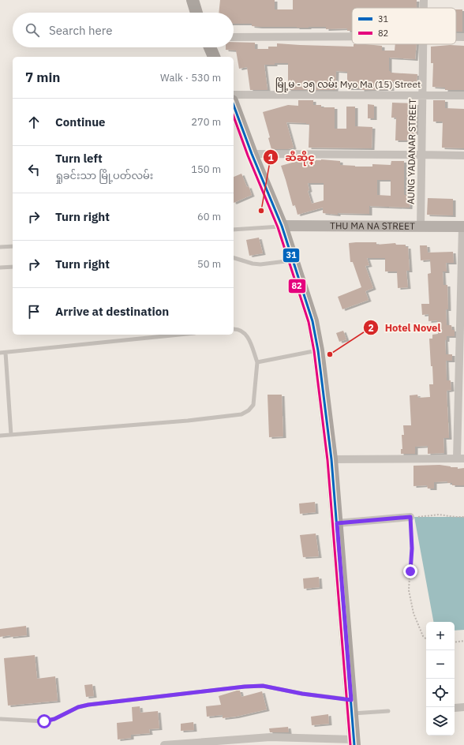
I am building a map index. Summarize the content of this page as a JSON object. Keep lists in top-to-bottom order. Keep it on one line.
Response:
{"streets":{"street":["မြို့မ - ၁၅ လမ်း Myo Ma (15) Street","AUNG YADANAR STREET","THU MA NA STREET"]},"crossings":[["မြို့မ - ၁၅ လမ်း Myo Ma (15) Street","AUNG YADANAR STREET"],["AUNG YADANAR STREET","THU MA NA STREET"]],"places":["ဆီဆိုင္","Hotel Novel"],"lines":["transit line 31","transit line 82"],"legend":["31","82"],"page":{"search":"Search here","heading":["7 min","Walk · 530 m"],"list":[["Continue","270 m"],["Turn left","ရှုခင်းသာ မြို့ပတ်လမ်း","150 m"],["Turn right","60 m"],["Turn right","50 m"],"Arrive at destination"],"map_buttons":["+","−"]}}
